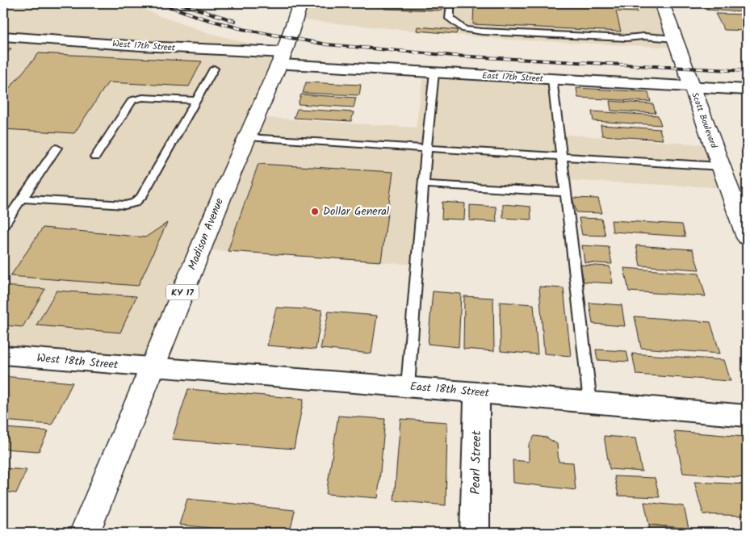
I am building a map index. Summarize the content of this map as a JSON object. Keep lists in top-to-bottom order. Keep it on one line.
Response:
{"streets":{"main road":["Scott Boulevard","Madison Avenue","KY 17"],"street":["West 17th Street","East 17th Street","West 18th Street","East 18th Street","Pearl Street"]},"crossings":[["West 17th Street","East 17th Street"],["West 17th Street","Madison Avenue"],["East 17th Street","Scott Boulevard"],["East 17th Street","Madison Avenue"],["Madison Avenue","West 18th Street"],["Madison Avenue","East 18th Street"],["West 18th Street","East 18th Street"],["East 18th Street","Pearl Street"]],"places":["Dollar General"]}
